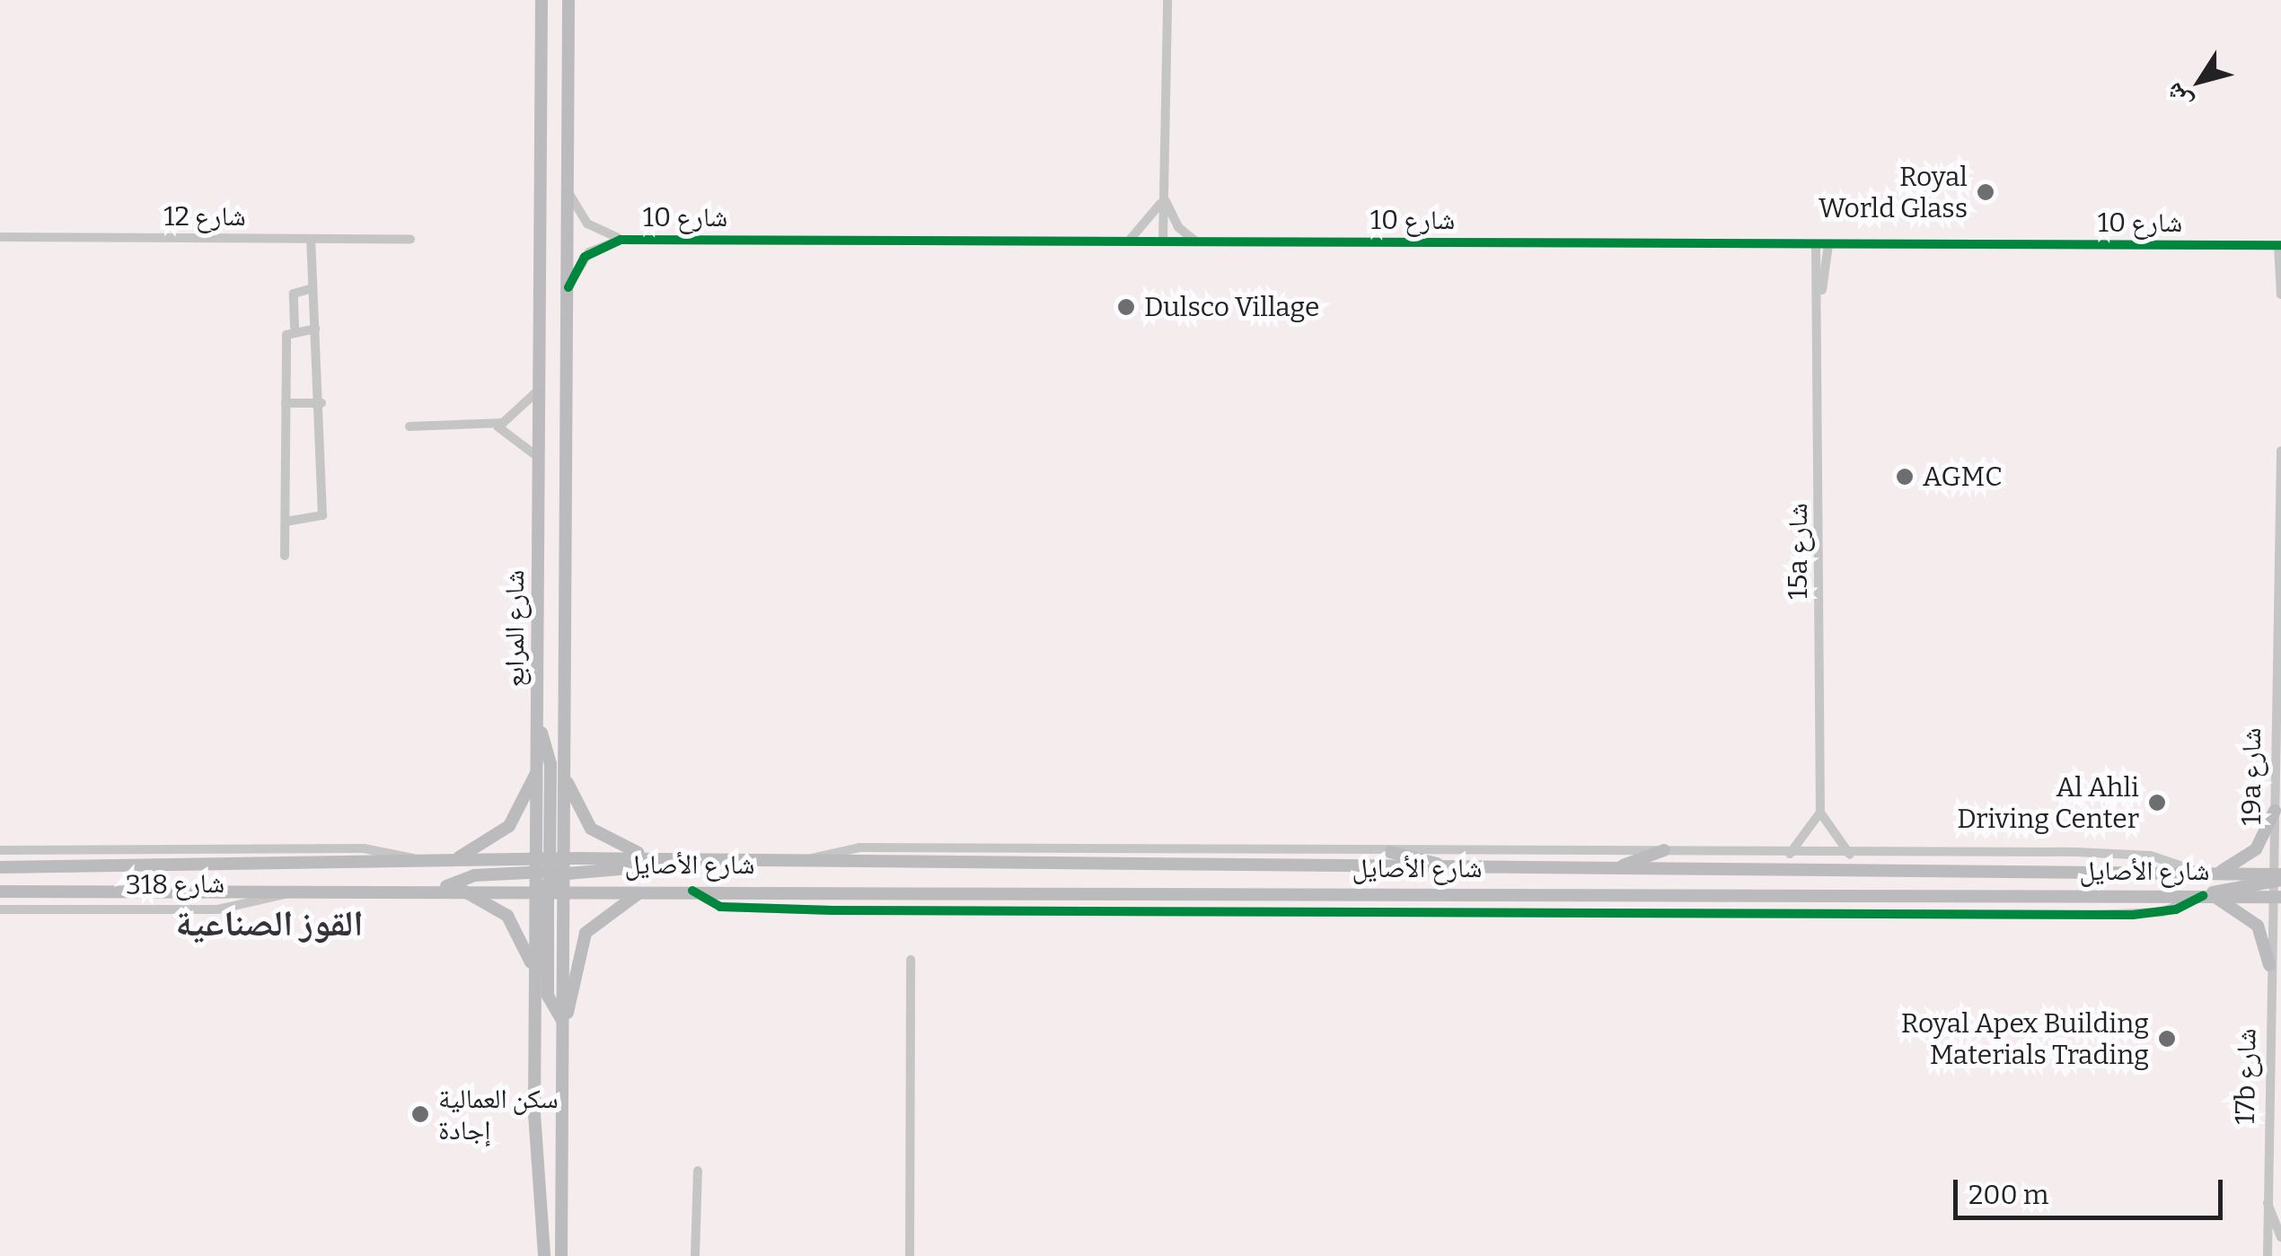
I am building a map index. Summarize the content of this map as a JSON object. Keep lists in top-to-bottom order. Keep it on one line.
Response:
{"streets":{"main road":["شارع المرابع","شارع الأصايل"],"street":["شارع 12","شارع 10","15a شارع","19a شارع","شارع 318","17b شارع"]},"crossings":[["شارع 10","15a شارع"],["شارع 10","شارع المرابع"],["شارع المرابع","شارع الأصايل"],["19a شارع","شارع الأصايل"],["19a شارع","17b شارع"],["شارع الأصايل","شارع 318"],["شارع الأصايل","17b شارع"]],"districts":["القوز الصناعية"],"places":["Royal World Glass","Dulsco Village","AGMC","Al Ahli Driving Center","Royal Apex Building Materials Trading","سكن العمالية إجادة"],"scale_bar":"200 m","north":"bottom left"}
